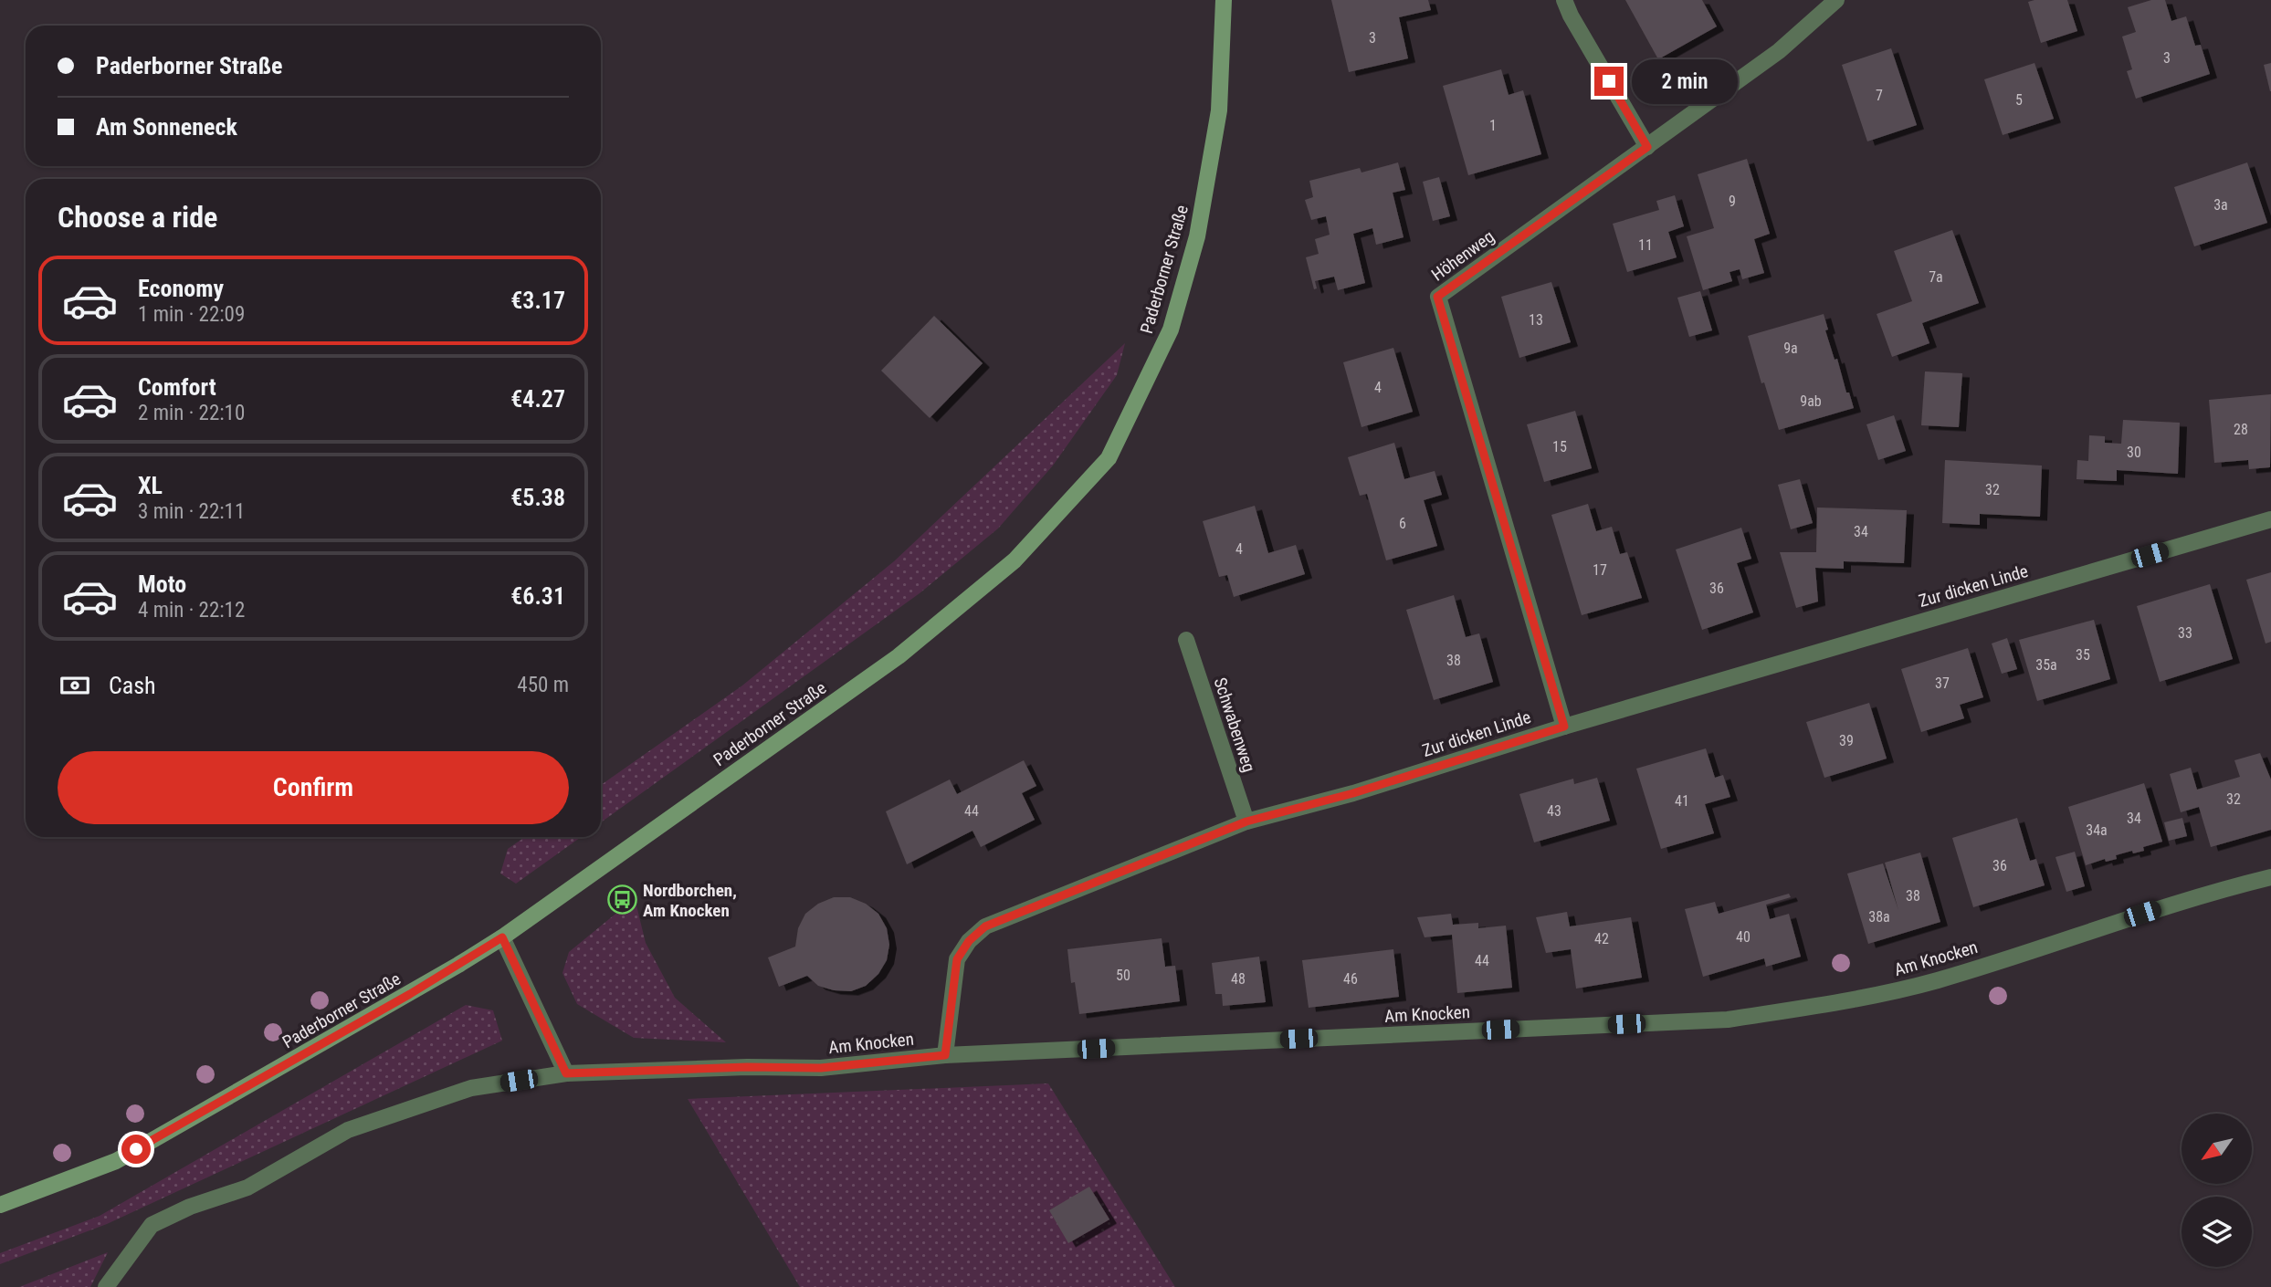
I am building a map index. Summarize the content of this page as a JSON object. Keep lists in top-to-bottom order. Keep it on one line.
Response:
{"streets":{"main road":["Paderborner Straße"],"street":["Höhenweg","Zur dicken Linde","Schwabenweg","Am Knocken"]},"crossings":[["Höhenweg","Zur dicken Linde"],["Zur dicken Linde","Schwabenweg"],["Zur dicken Linde","Am Knocken"]],"places":{"bus stop":["Nordborchen, Am Knocken"]},"house_numbers":["3","3","7","5","1","9","3a","11","7a","13","9a","4","9ab","28","15","30","32","6","34","4","17","36","33","35","38","35a","37","39","32","41","44","43","34","34a","36","38","38a","40","42","44","50","48","46"],"north":"bottom left","page":{"banner":["Paderborner Straße","Am Sonneneck"],"bubble":"2 min","heading":"Choose a ride","list":[{"name":"Economy","note":"1 min · 22:09","value":"€3.17"},{"name":"Comfort","note":"2 min · 22:10","value":"€4.27"},{"name":"XL","note":"3 min · 22:11","value":"€5.38"},{"name":"Moto","note":"4 min · 22:12","value":"€6.31"}],"pay":["Cash","450 m"],"buttons":"Confirm"}}
